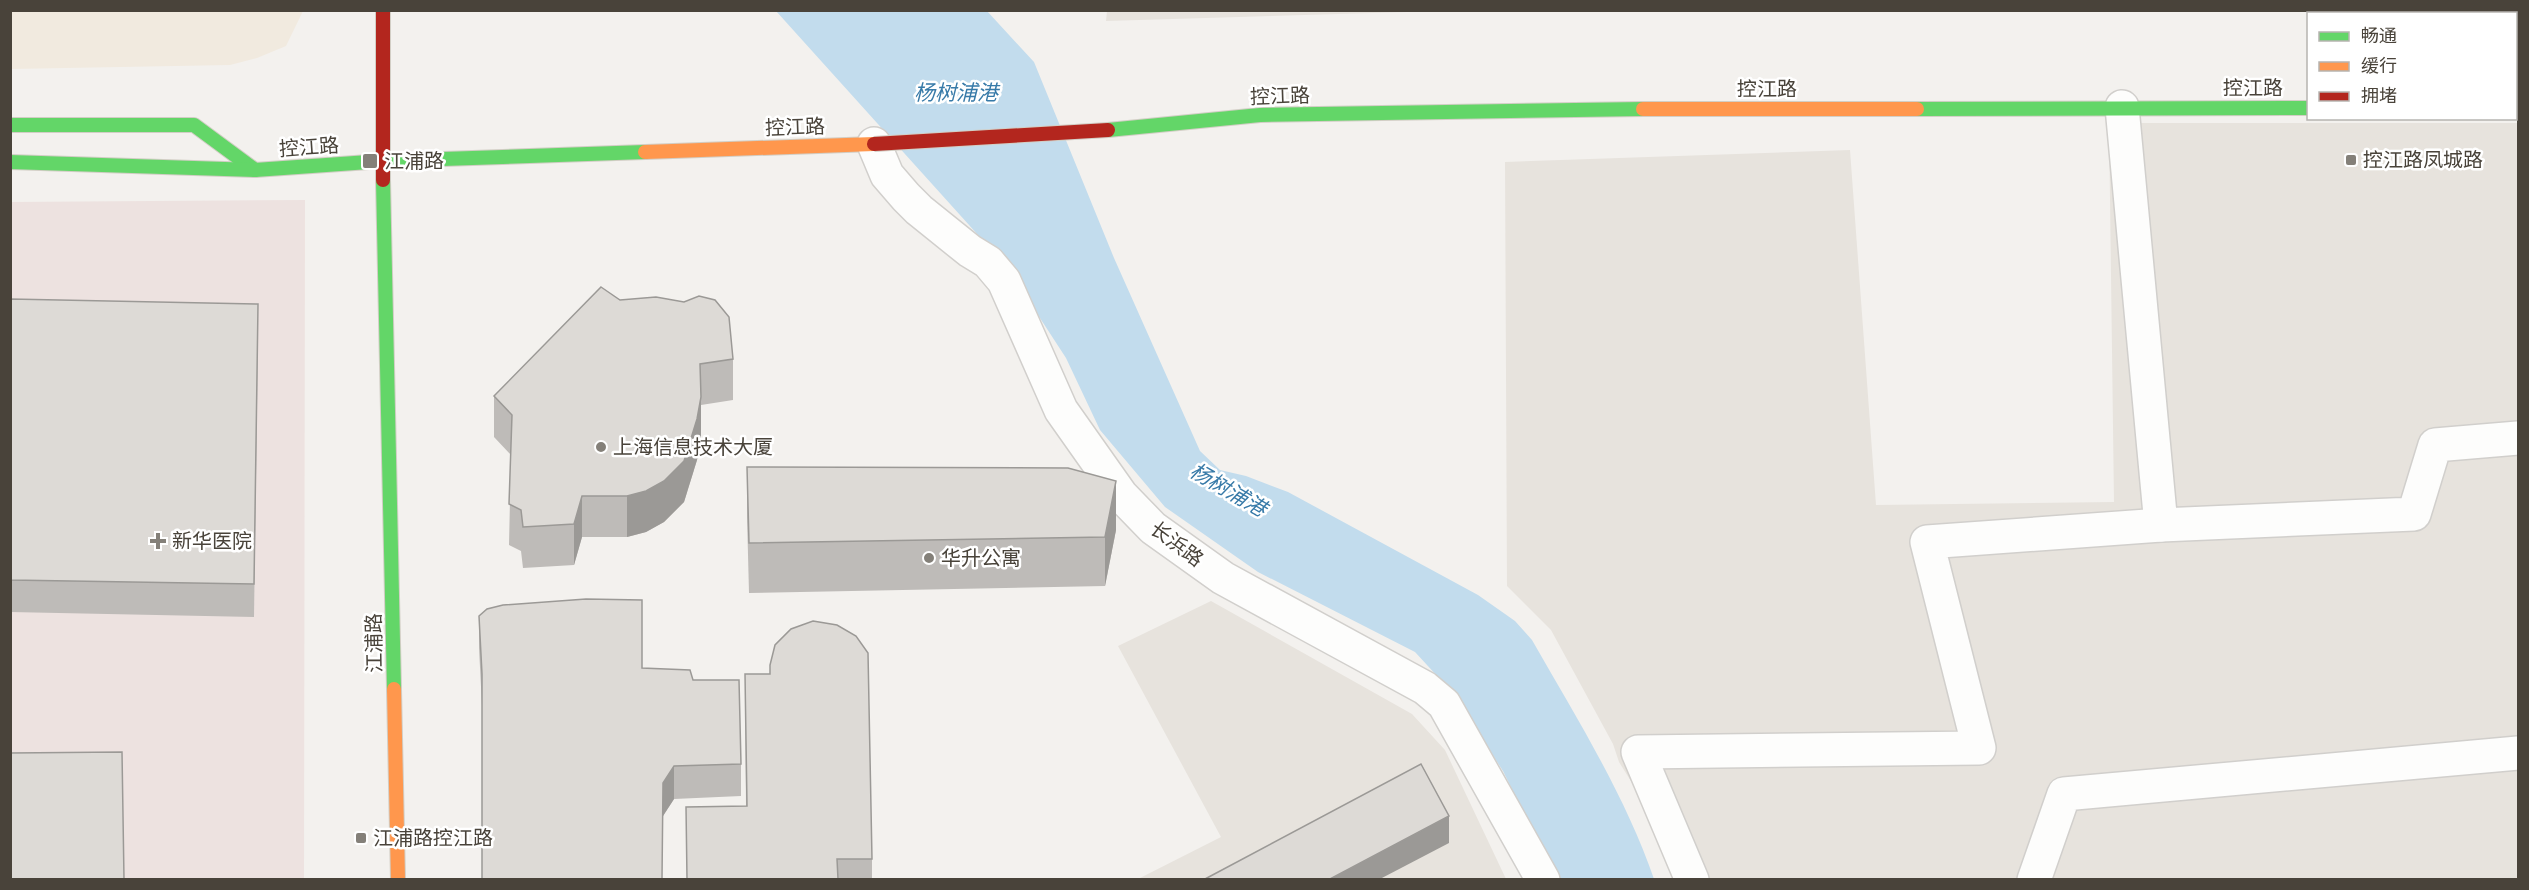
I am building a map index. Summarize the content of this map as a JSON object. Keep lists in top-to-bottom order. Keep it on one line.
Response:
{"streets":{"main road":["控江路","江浦路"],"street":["长浜路"]},"crossings":[["控江路","长浜路"],["控江路","江浦路"]],"water":["杨树浦港"],"places":{"transit":["控江路凤城路","江浦路","江浦路控江路"],"other":["上海信息技术大厦","华升公寓"],"health":["新华医院"]},"legend":["畅通","缓行","拥堵"]}
